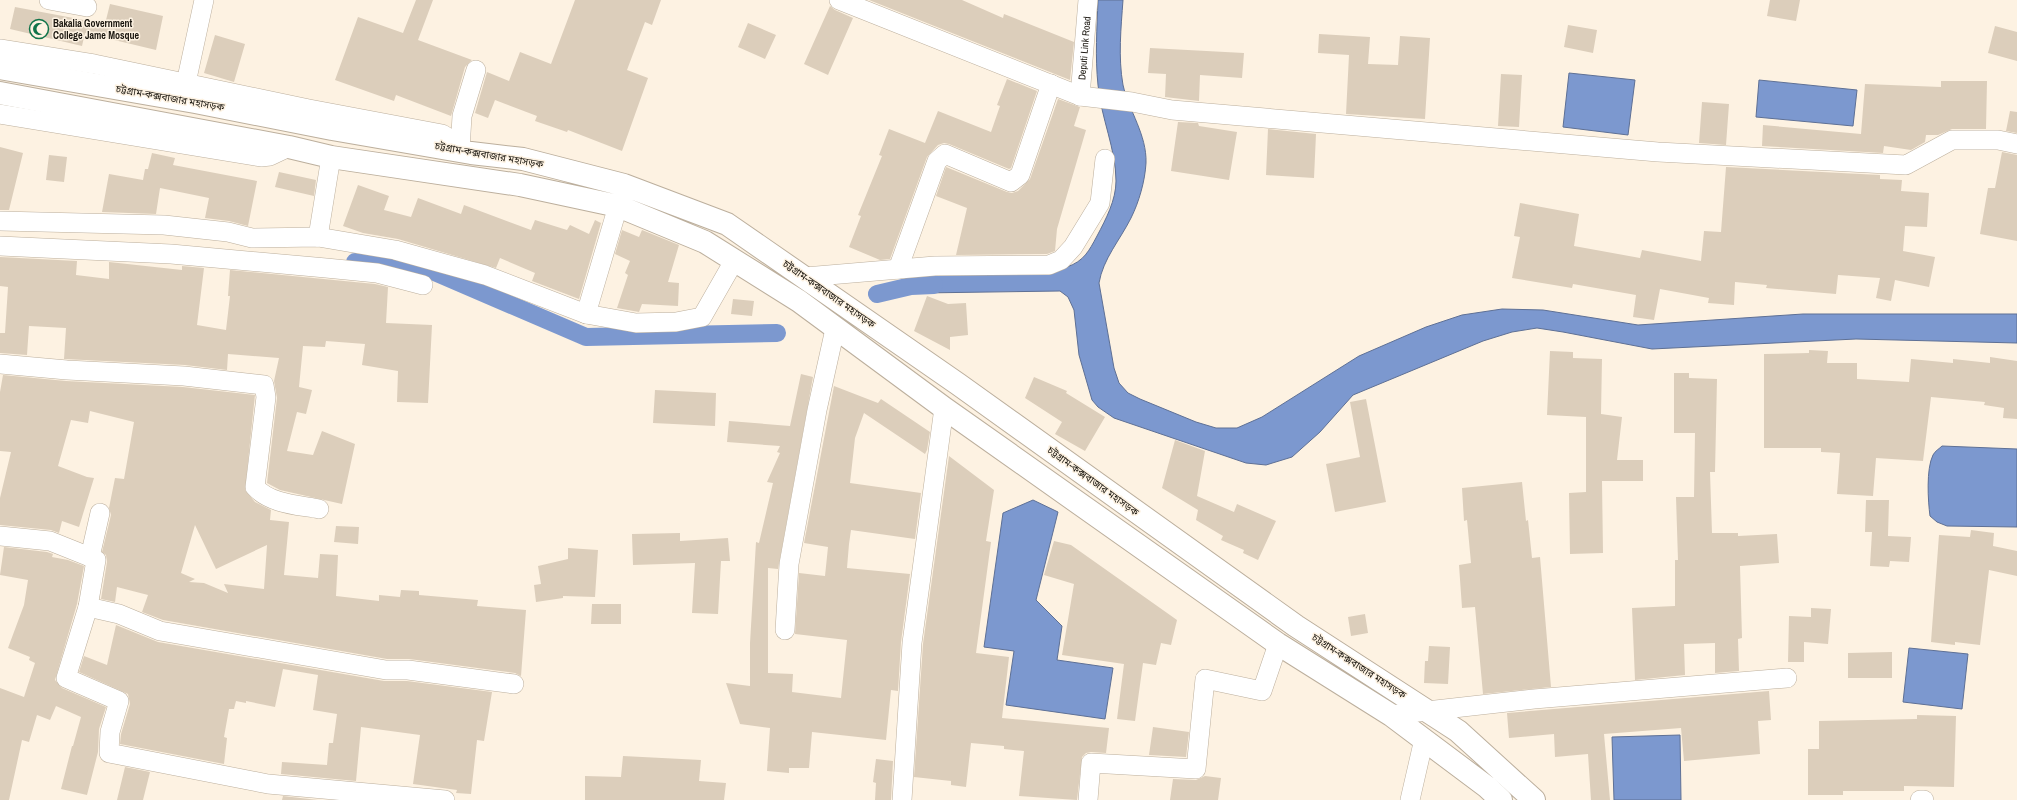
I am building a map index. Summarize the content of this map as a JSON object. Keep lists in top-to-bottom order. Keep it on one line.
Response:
{"streets":{"highway":["চট্টগ্রাম-কক্সবাজার মহাসড়ক"],"street":["Deputi Link Road"]},"places":{"mosque":["Bakalia Government College Jame Mosque"]}}
